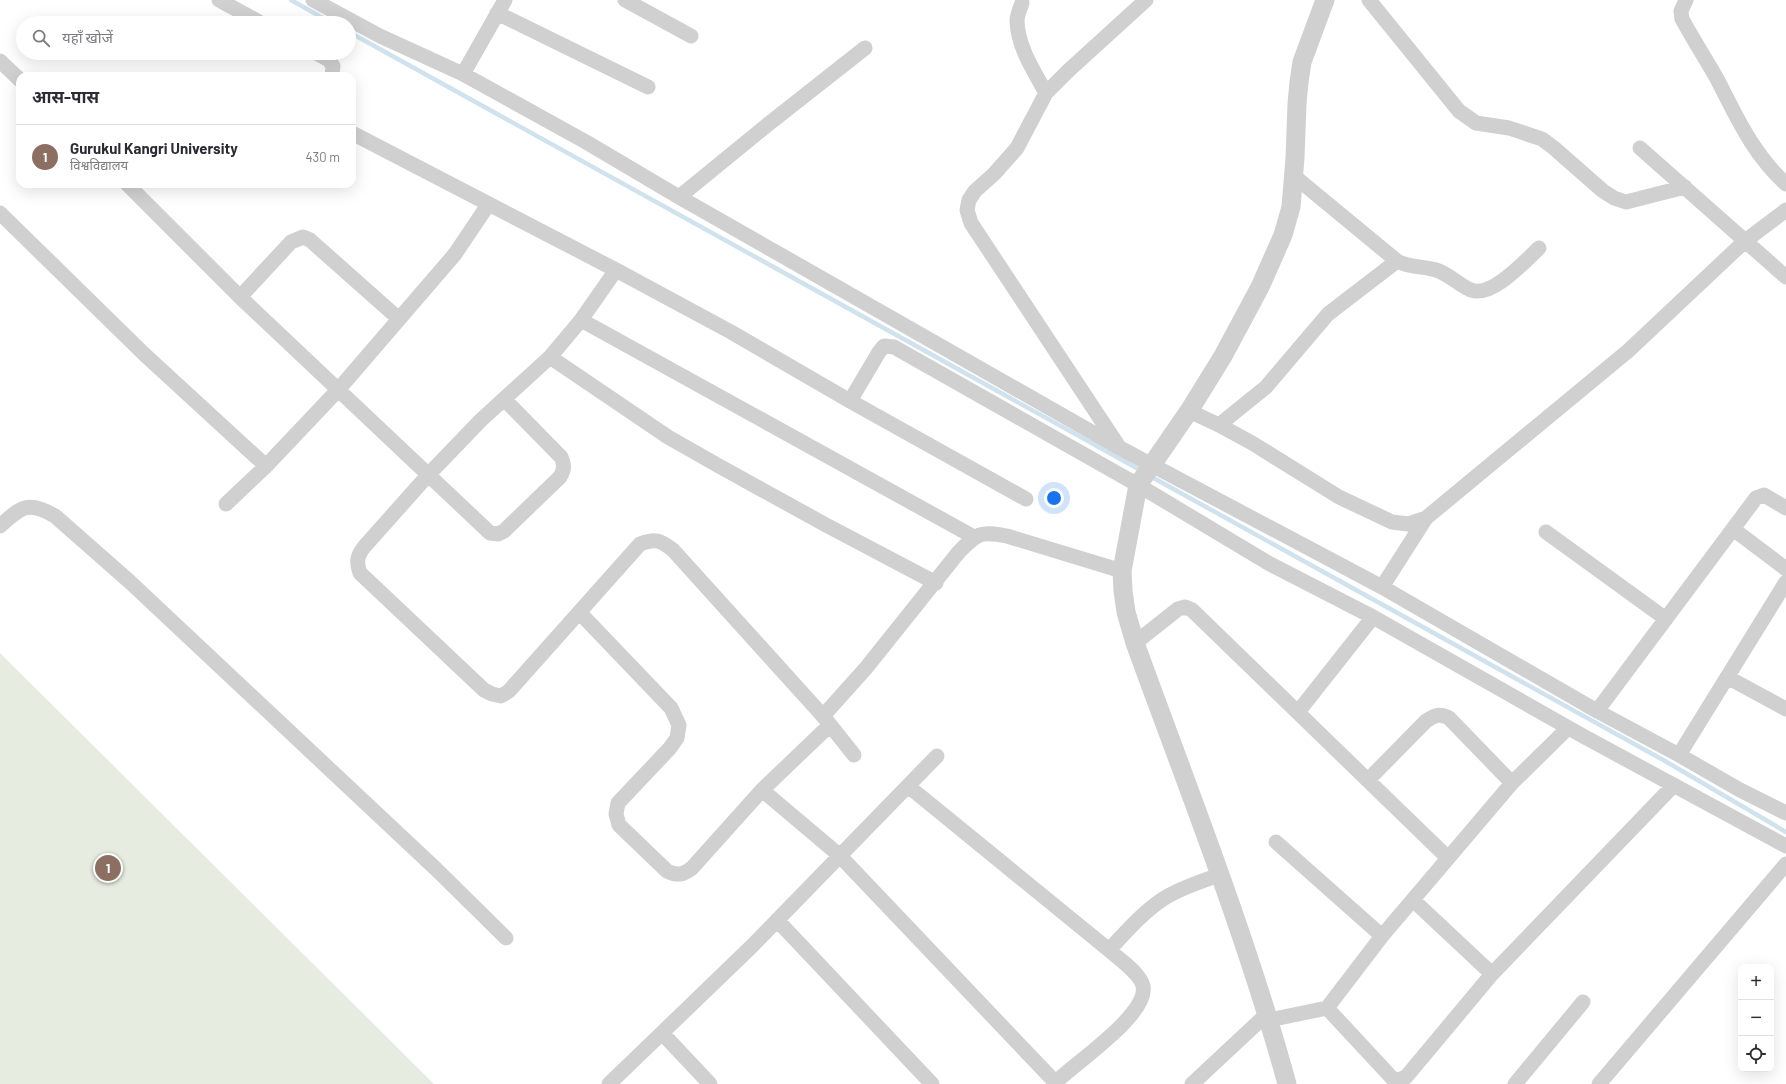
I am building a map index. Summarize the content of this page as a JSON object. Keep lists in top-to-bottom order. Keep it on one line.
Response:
{"page":{"search":"यहाँ खोजें","heading":"आस-पास","list":[{"mark":"1","name":"Gurukul Kangri University","note":"विश्वविद्यालय","value":"430 m"}],"pins":"1","map_buttons":["+","−"]}}
